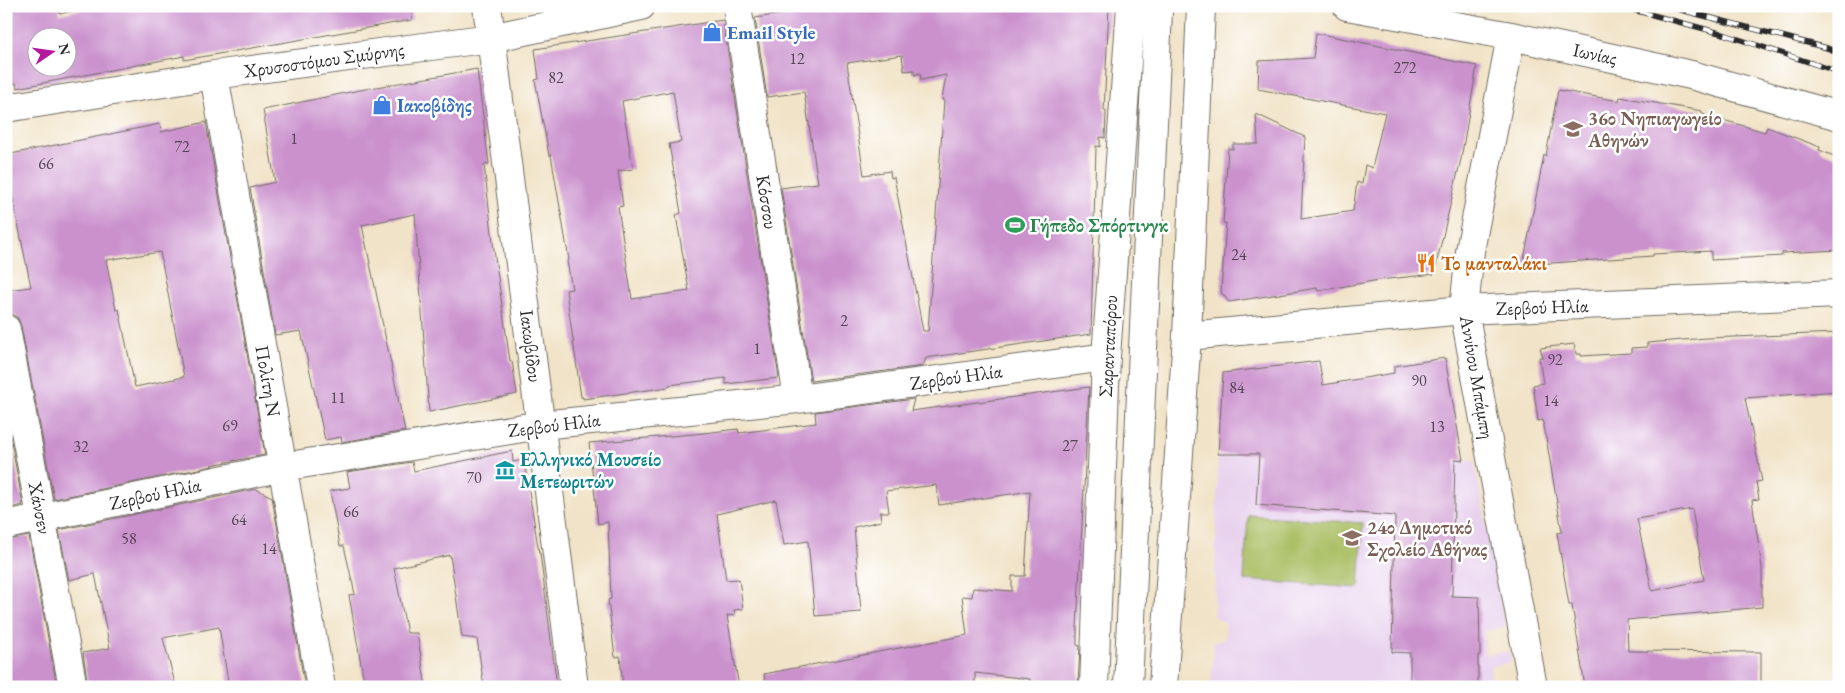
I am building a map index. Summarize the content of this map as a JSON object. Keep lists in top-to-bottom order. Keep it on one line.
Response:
{"streets":{"street":["Ιωνίας","Χρυσοστόμου Σμύρνης","Κόσσου","Ζερβού Ηλία","Ιακωβίδου","Σαρανταπόρου","Αννίνου Μπάμπη","Πολίτη Ν","Χάνσεν"]},"crossings":[["Ιωνίας","Αννίνου Μπάμπη"],["Χρυσοστόμου Σμύρνης","Ιακωβίδου"],["Χρυσοστόμου Σμύρνης","Πολίτη Ν"],["Κόσσου","Ζερβού Ηλία"],["Ζερβού Ηλία","Ιακωβίδου"],["Ζερβού Ηλία","Σαρανταπόρου"],["Ζερβού Ηλία","Αννίνου Μπάμπη"],["Ζερβού Ηλία","Πολίτη Ν"],["Ζερβού Ηλία","Χάνσεν"]],"places":{"shop":["Email Style","Ιακοβίδης"],"school or university":["36ο Νηπιαγωγείο Αθηνών","24ο Δημοτικό Σχολείο Αθήνας"],"sports":["Γήπεδο Σπόρτινγκ"],"restaurant":["Το μανταλάκι"],"museum":["Ελληνικό Μουσείο Μετεωριτών"]},"house_numbers":["12","272","82","1","72","66","24","2","1","92","90","84","11","14","69","13","27","32","70","66","64","58","14"],"north":"right"}
